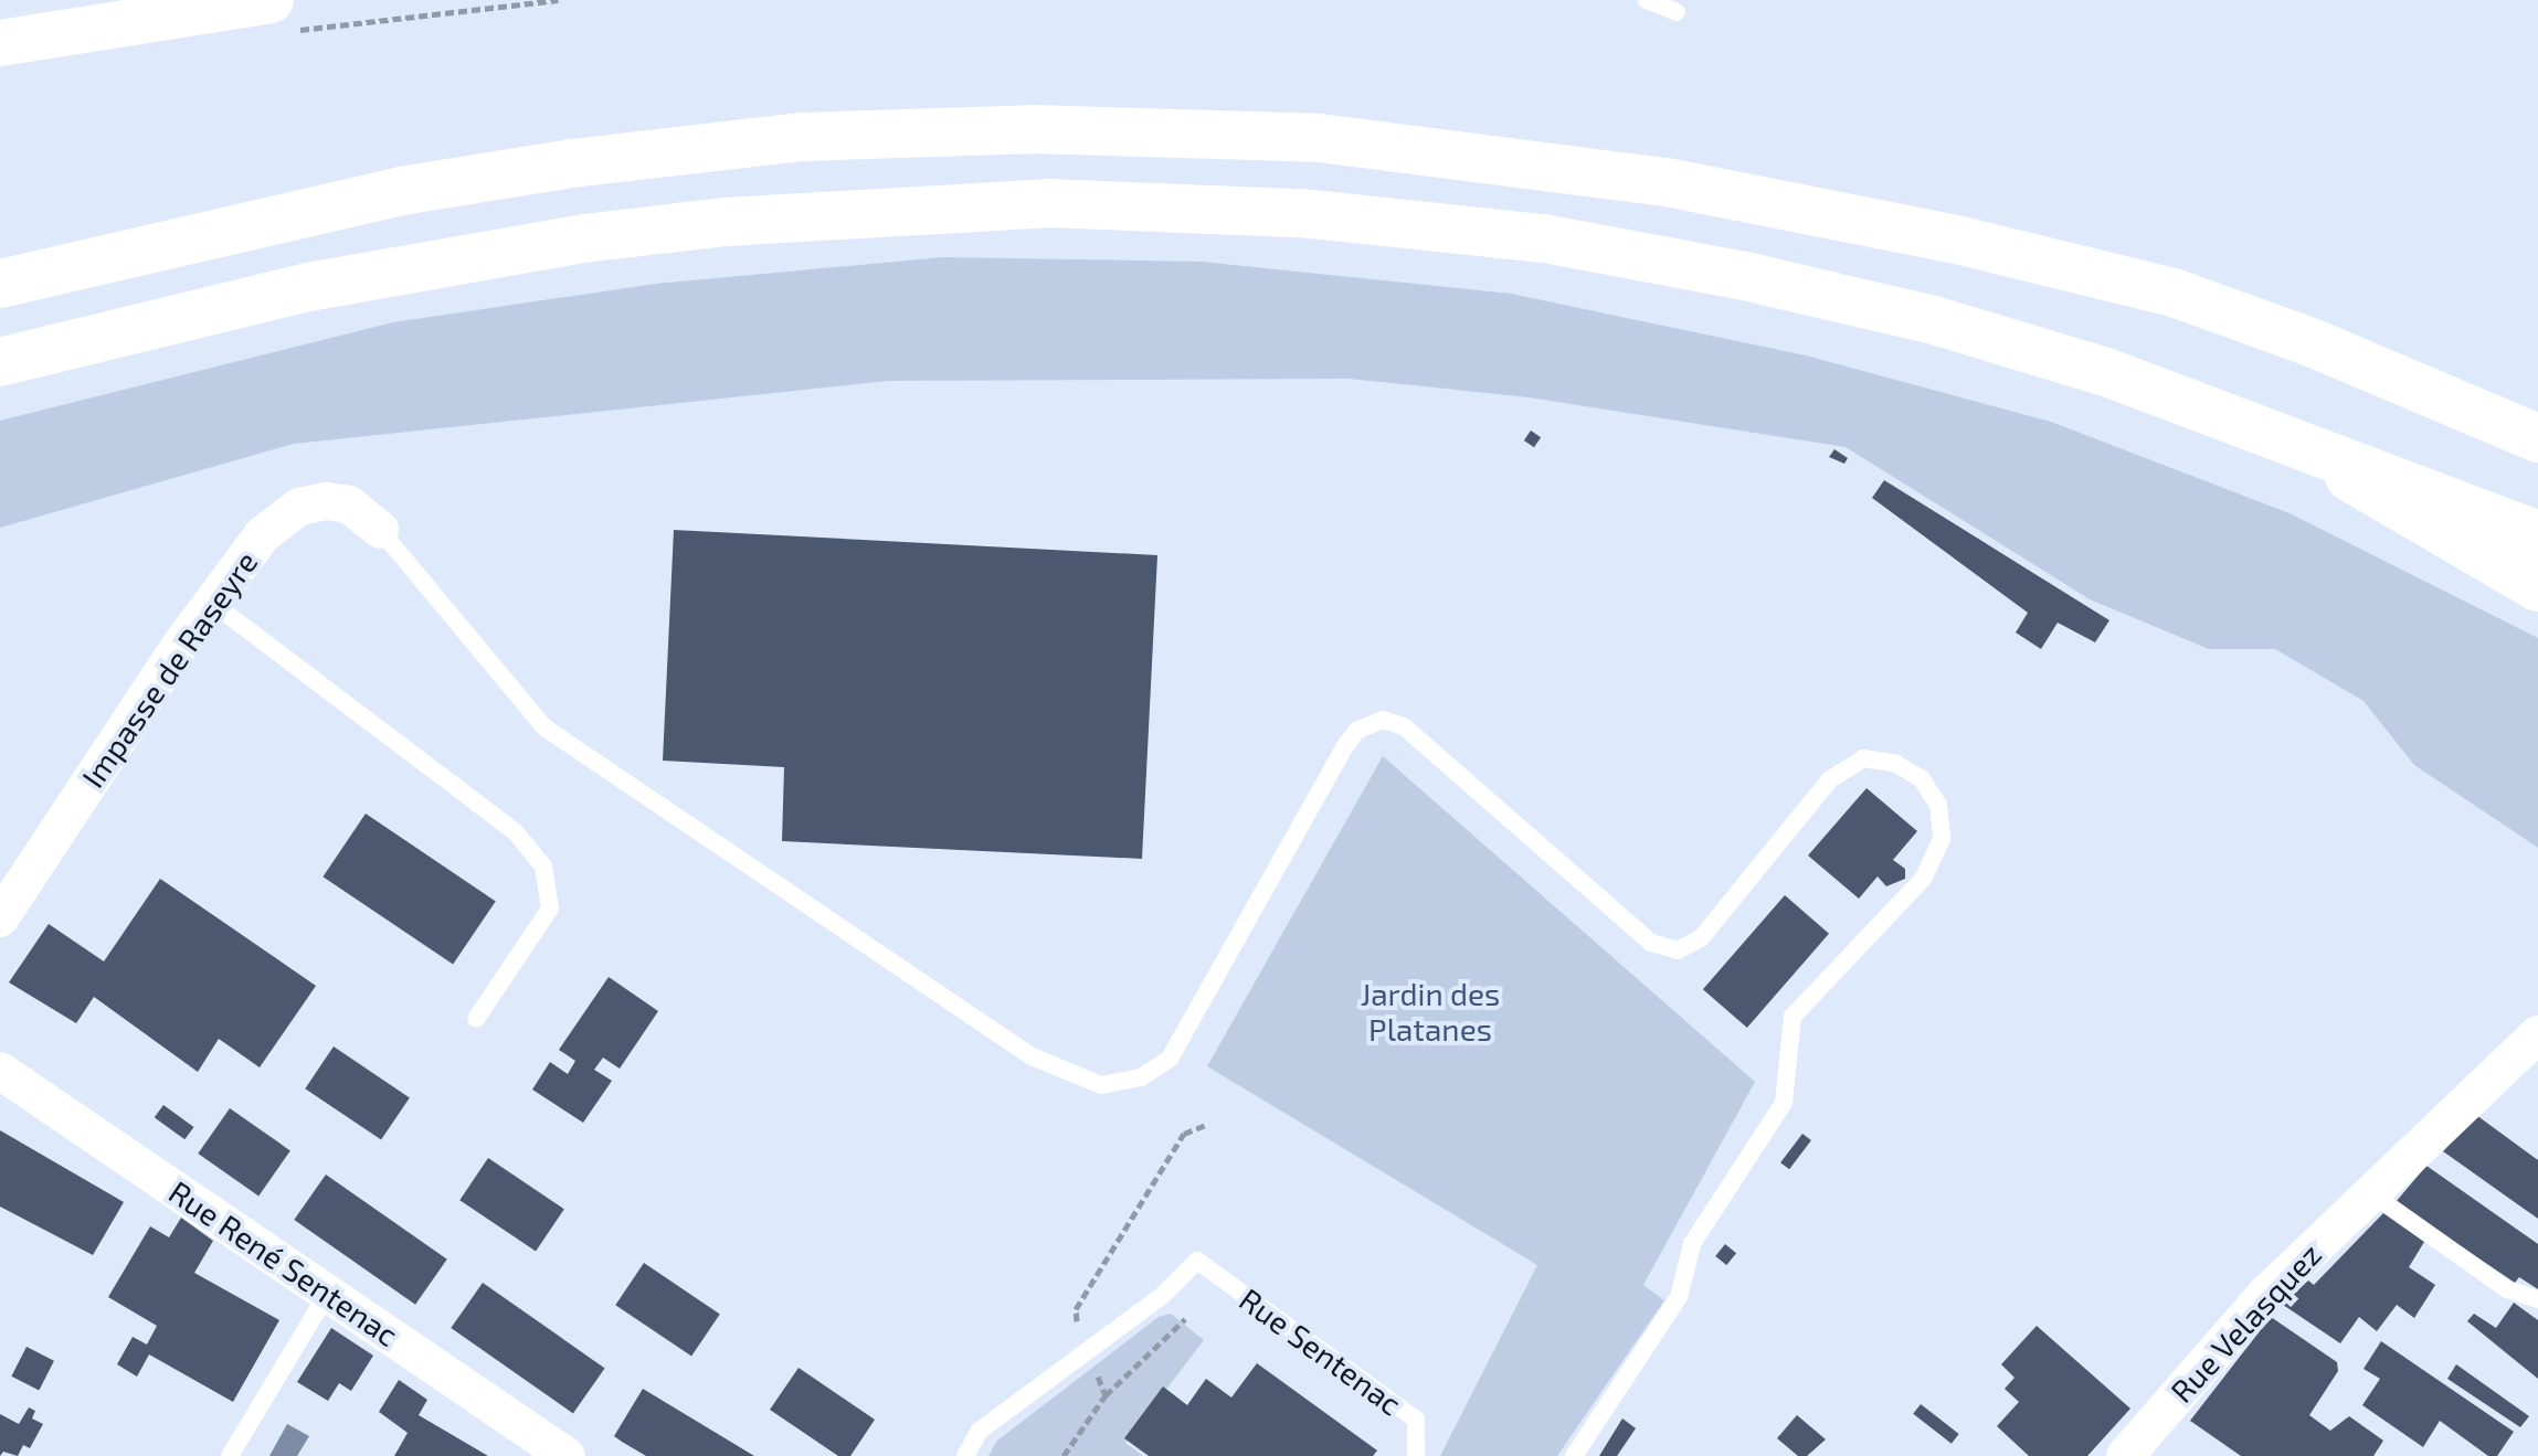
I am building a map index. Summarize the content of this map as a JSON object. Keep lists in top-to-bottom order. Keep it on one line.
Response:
{"streets":{"street":["Impasse de Raseyre","Rue René Sentenac","Rue Velasquez"],"lane":["Rue Sentenac"]},"parks":["Jardin des Platanes"]}
